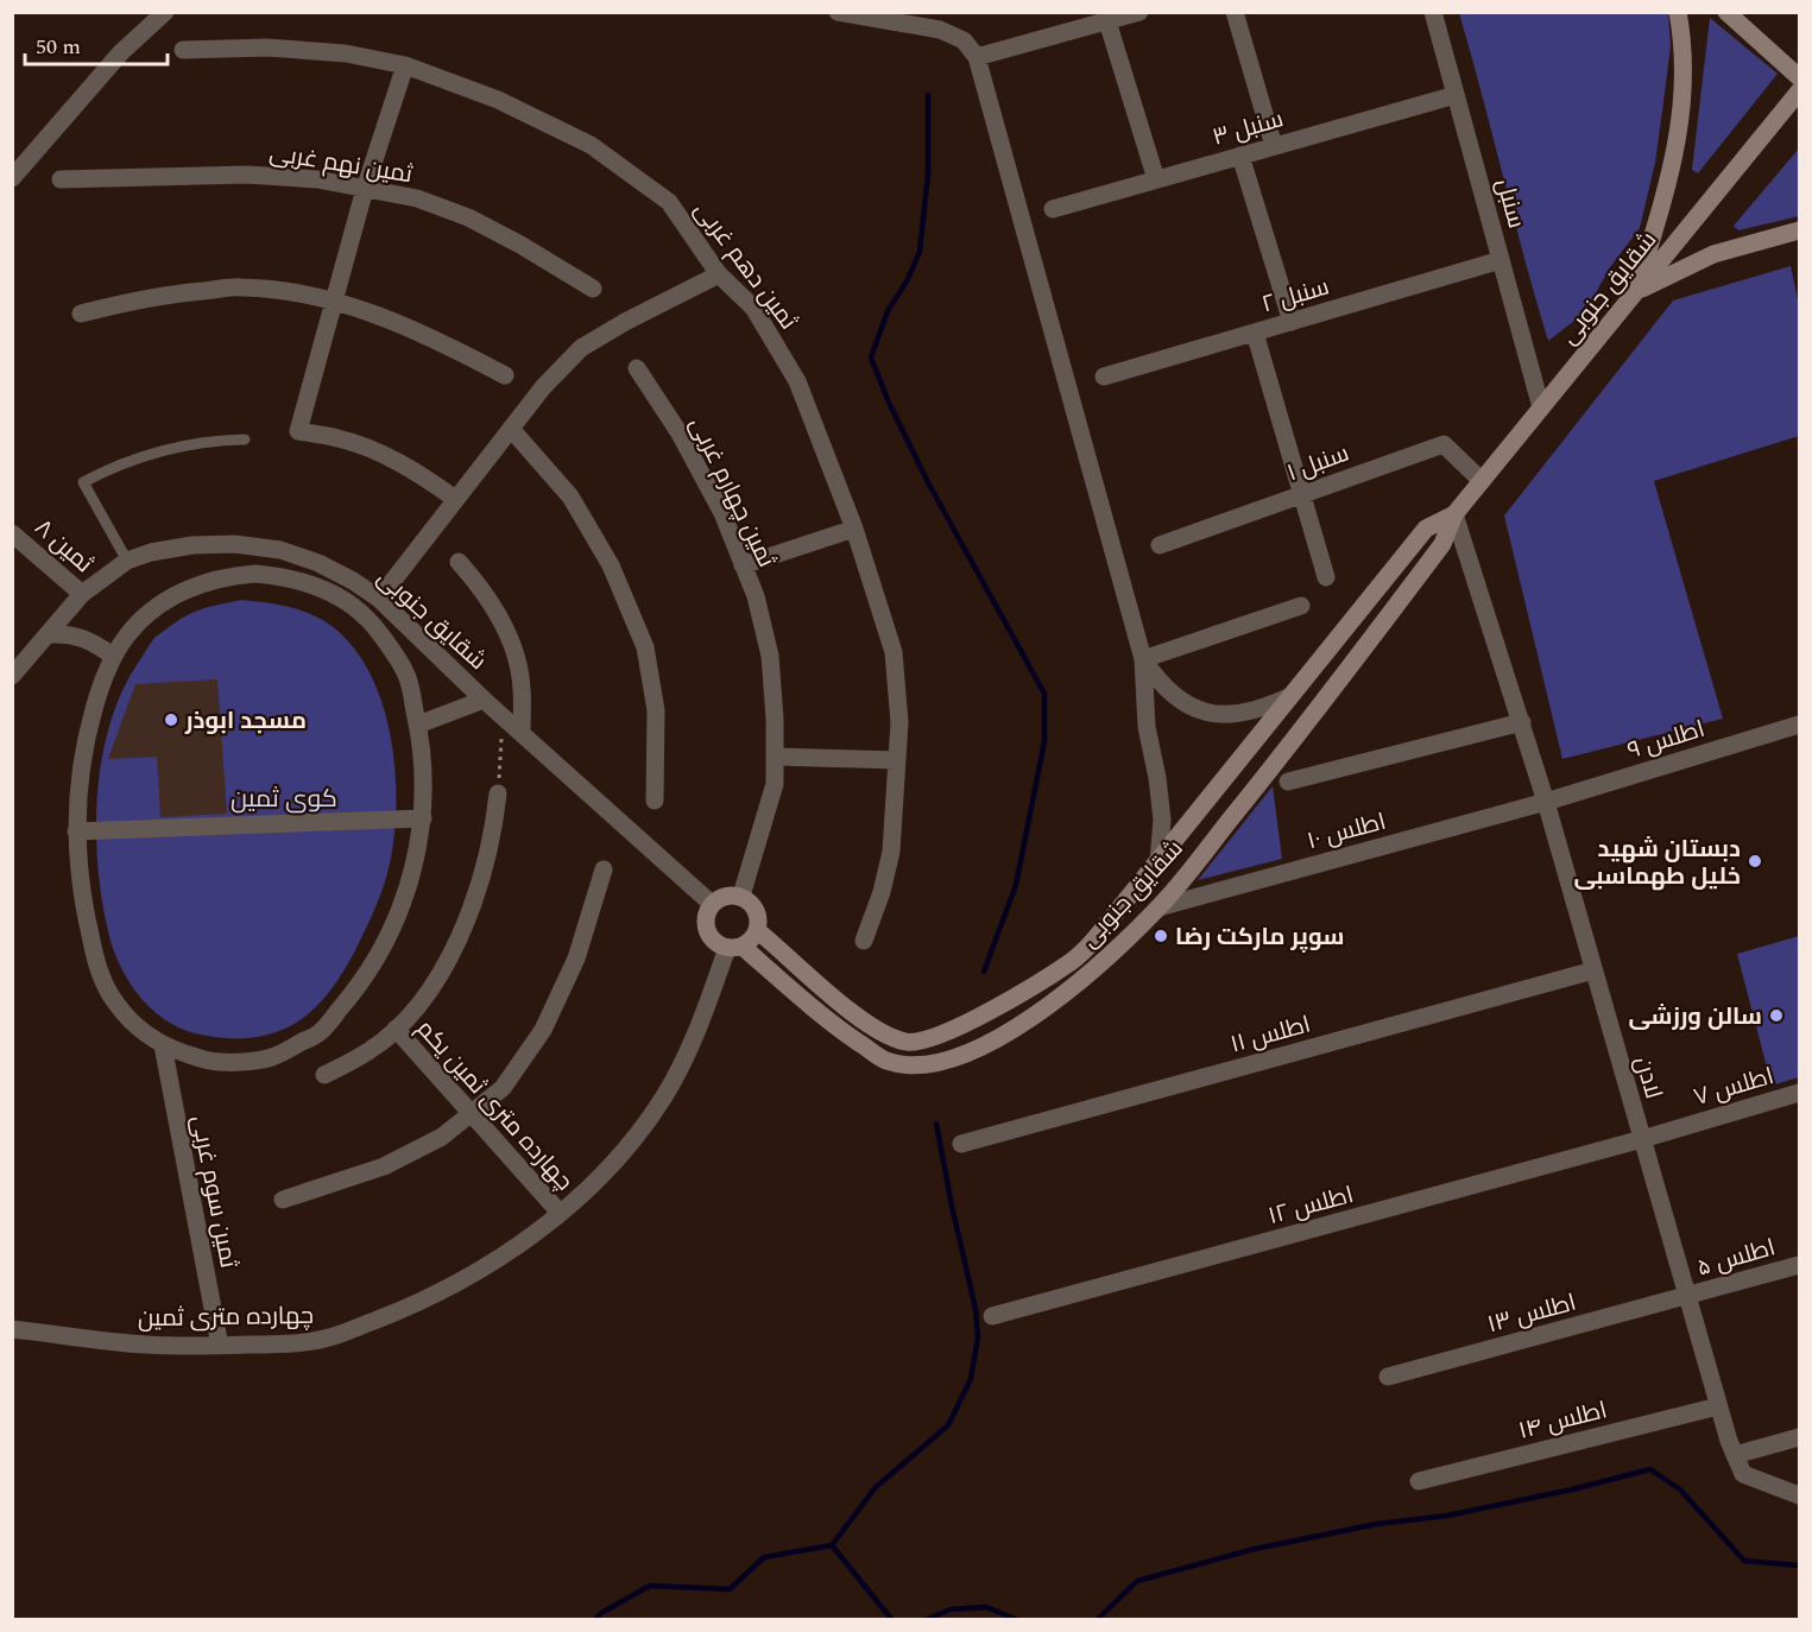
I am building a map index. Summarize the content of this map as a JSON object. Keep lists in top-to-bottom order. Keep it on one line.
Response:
{"streets":{"main road":["شقایق جنوبی"],"street":["سنبل ۳","ثمین نهم غربی","سنبل","ثمین دهم غربی","سنبل ۲","سنبل ۱","ثمین چهارم غربی","ثمین ۸","اطلس ۹","اطلس ۱۰","اطلس ۱۱","لادن","اطلس ۷","چهارده متری ثمین یکم","ثمین سوم غربی","اطلس ۱۲","اطلس ۵","اطلس ۱۳","چهارده متری ثمین","اطلس ۱۴"]},"crossings":[["سنبل ۳","سنبل"],["سنبل","شقایق جنوبی"],["سنبل","سنبل ۲"],["شقایق جنوبی","سنبل ۱"],["شقایق جنوبی","ثمین چهارم غربی"],["شقایق جنوبی","ثمین ۸"],["شقایق جنوبی","اطلس ۱۰"],["شقایق جنوبی","لادن"],["شقایق جنوبی","چهارده متری ثمین"],["ثمین چهارم غربی","چهارده متری ثمین"],["اطلس ۹","اطلس ۱۰"],["اطلس ۹","لادن"],["اطلس ۱۰","لادن"],["اطلس ۱۱","لادن"],["لادن","اطلس ۷"],["لادن","اطلس ۱۲"],["لادن","اطلس ۵"],["لادن","اطلس ۱۳"],["لادن","اطلس ۱۴"],["اطلس ۷","اطلس ۱۲"],["چهارده متری ثمین یکم","چهارده متری ثمین"],["ثمین سوم غربی","چهارده متری ثمین"],["اطلس ۵","اطلس ۱۳"]],"districts":["کوی ثمین"],"places":["مسجد ابوذر","دبستان شهید خلیل طهماسبی","سوپر مارکت رضا","سالن ورزشی"],"scale_bar":"50 m"}
